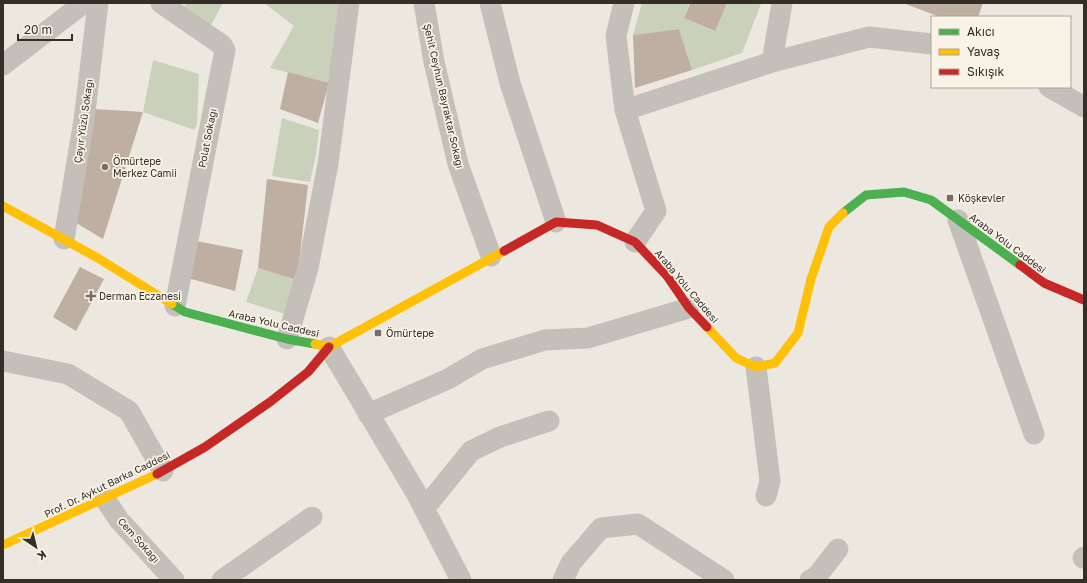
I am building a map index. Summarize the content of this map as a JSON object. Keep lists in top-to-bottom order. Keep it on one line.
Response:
{"streets":{"street":["Şehit Ceyhun Bayraktar Sokağı","Çayır Yüzü Sokağı","Polat Sokağı","Araba Yolu Caddesi","Prof. Dr. Aykut Barka Caddesi","Cem Sokağı"]},"crossings":[["Şehit Ceyhun Bayraktar Sokağı","Araba Yolu Caddesi"],["Çayır Yüzü Sokağı","Araba Yolu Caddesi"],["Polat Sokağı","Araba Yolu Caddesi"],["Araba Yolu Caddesi","Prof. Dr. Aykut Barka Caddesi"],["Prof. Dr. Aykut Barka Caddesi","Cem Sokağı"]],"places":{"other":["Ömürtepe Merkez Camii"],"transit":["Köşkevler","Ömürtepe"],"health":["Derman Eczanesi"]},"legend":["Akıcı","Yavaş","Sıkışık"],"scale_bar":"20 m","north":"bottom right"}
